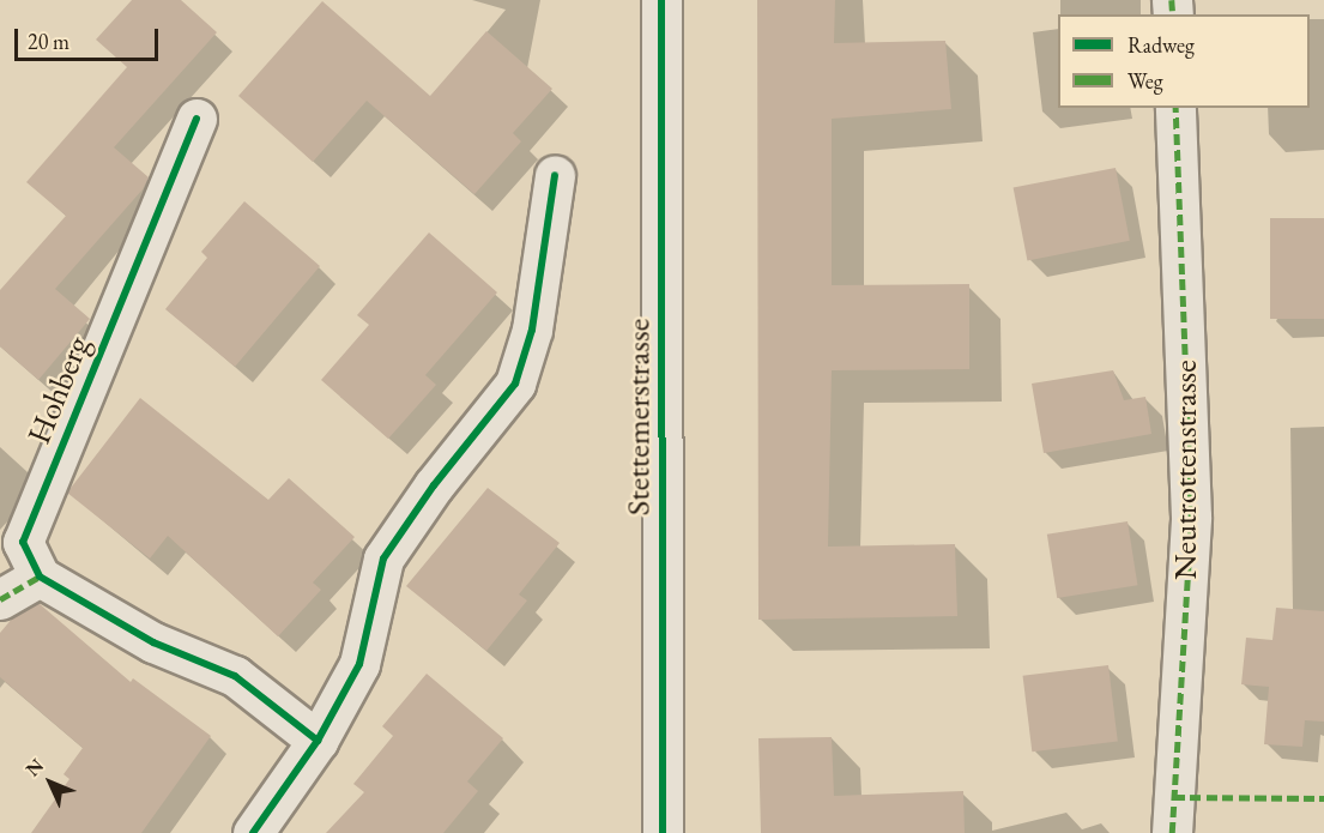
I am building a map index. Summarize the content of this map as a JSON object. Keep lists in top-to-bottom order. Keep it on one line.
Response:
{"streets":{"street":["Hohberg","Stettemerstrasse","Neutrottenstrasse"]},"legend":["Radweg","Weg"],"scale_bar":"20 m","north":"top left"}
